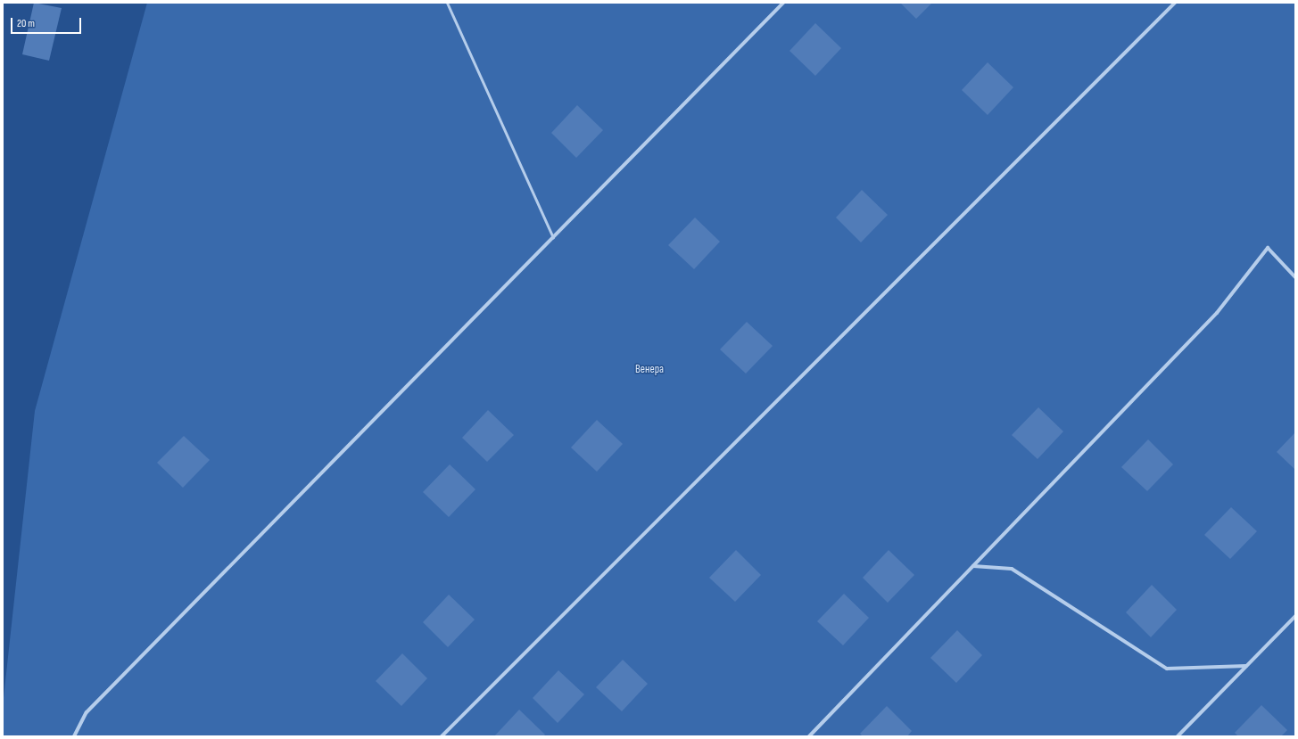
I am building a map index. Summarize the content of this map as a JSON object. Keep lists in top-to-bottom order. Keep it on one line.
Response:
{"parks":["Венера"],"scale_bar":"20 m"}
